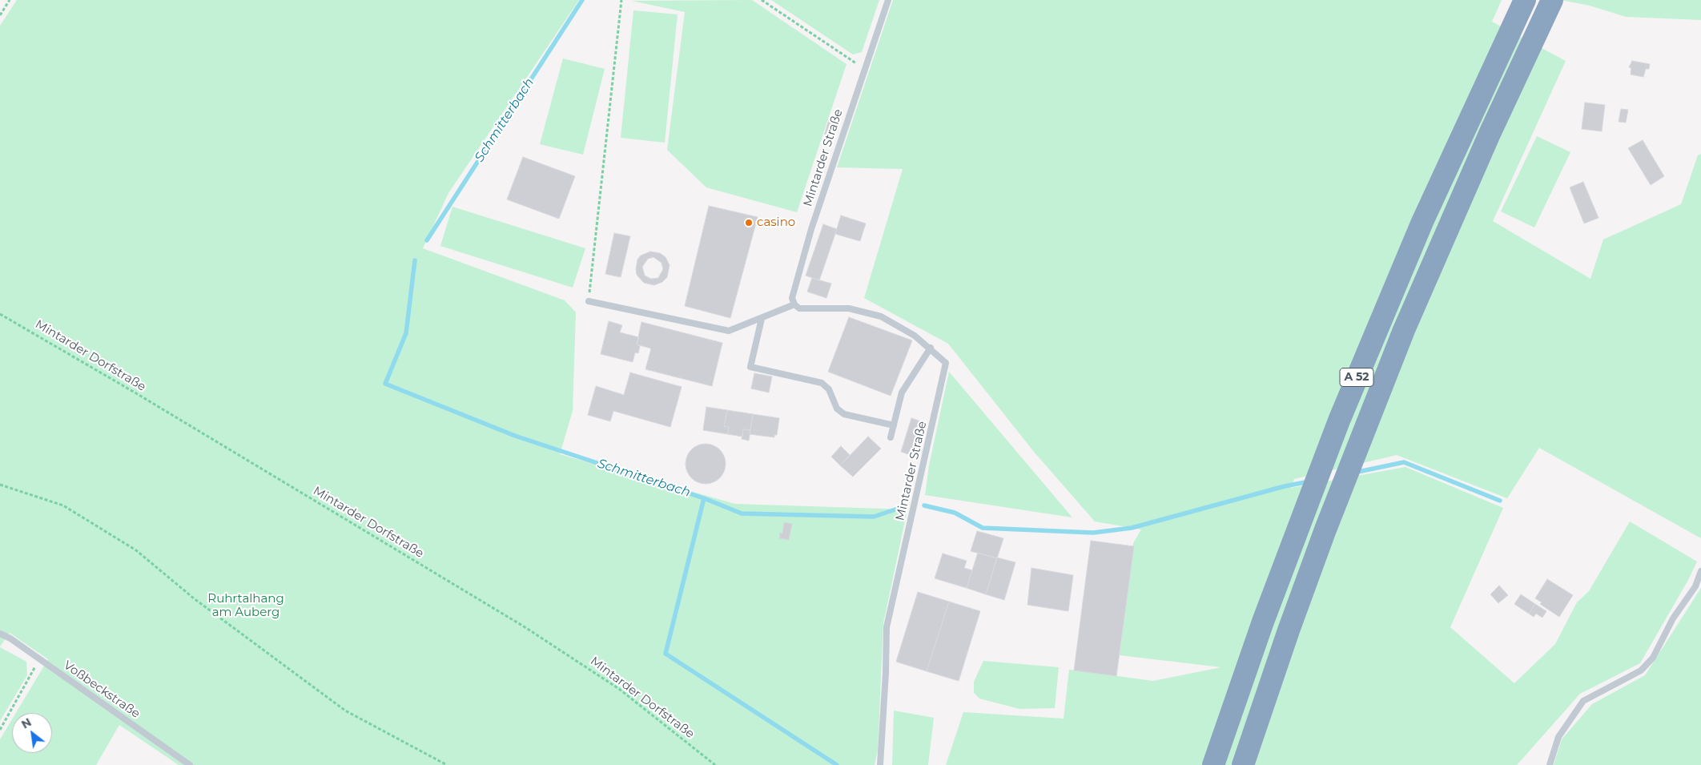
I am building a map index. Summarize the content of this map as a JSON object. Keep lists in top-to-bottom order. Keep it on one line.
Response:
{"streets":{"highway":["A 52"],"lane":["Mintarder Straße","Voßbeckstraße"],"path":["Mintarder Dorfstraße"]},"water":["Schmitterbach"],"parks":["Ruhrtalhang am Auberg"],"places":["casino"],"north":"top left"}
